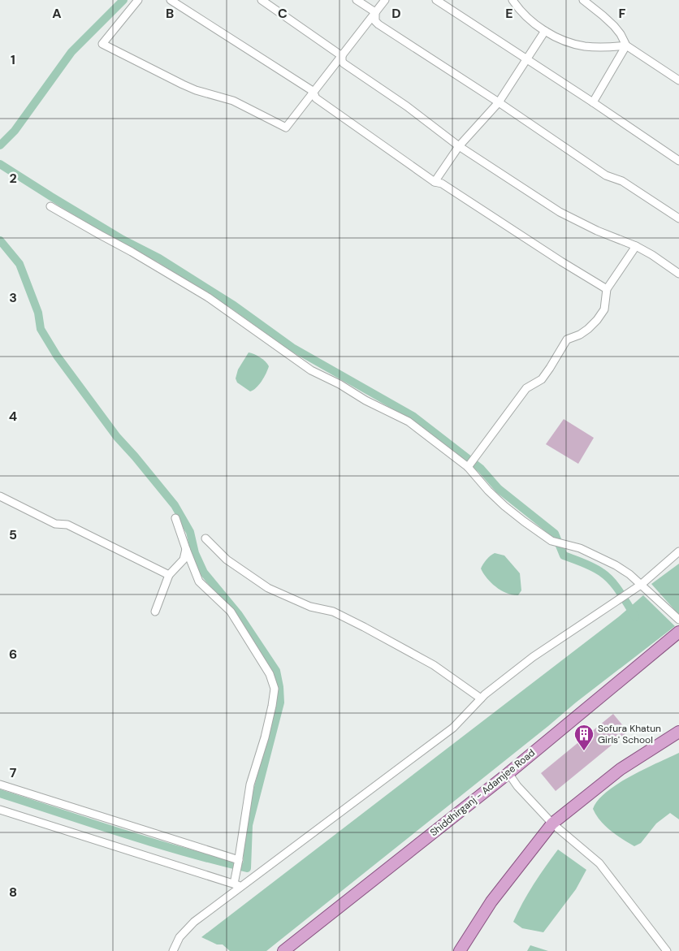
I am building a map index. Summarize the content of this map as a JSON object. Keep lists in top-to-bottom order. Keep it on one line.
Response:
{"streets":{"main road":["Shiddhirganj - Adamjee Road"]},"places":{"building":["Sofura Khatun Girls' School"]},"grid":{"columns":["A","B","C","D","E","F"],"rows":["1","2","3","4","5","6","7","8"]}}
